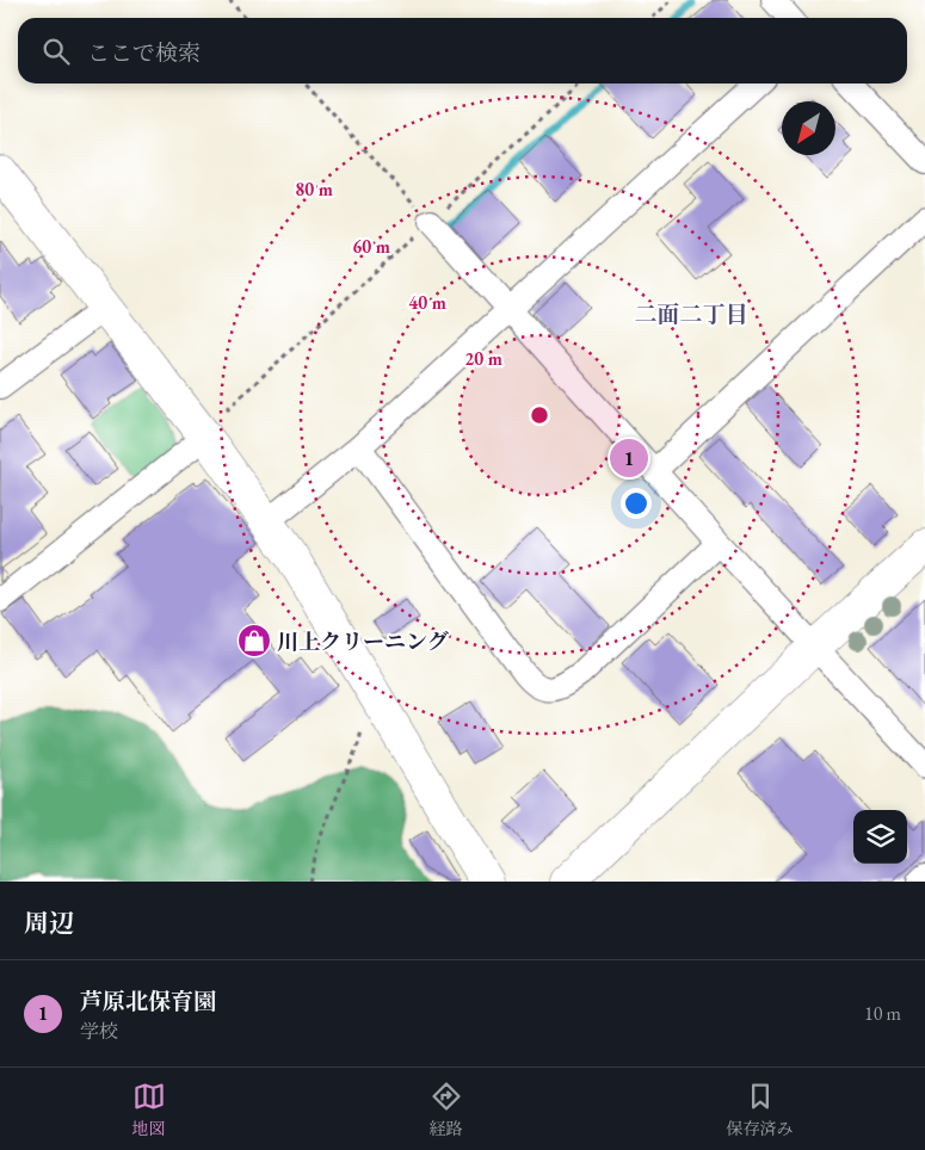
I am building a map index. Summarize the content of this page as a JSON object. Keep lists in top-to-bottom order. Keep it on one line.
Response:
{"districts":["二面二丁目"],"places":{"shop":["川上クリーニング"]},"north":"bottom left","page":{"search":"ここで検索","pins":"1","heading":"周辺","list":[{"mark":"1","name":"芦原北保育園","note":"学校","value":"10 m"}],"nav":["地図","経路","保存済み"]},"rings":["80 m","60 m","40 m","20 m"]}
